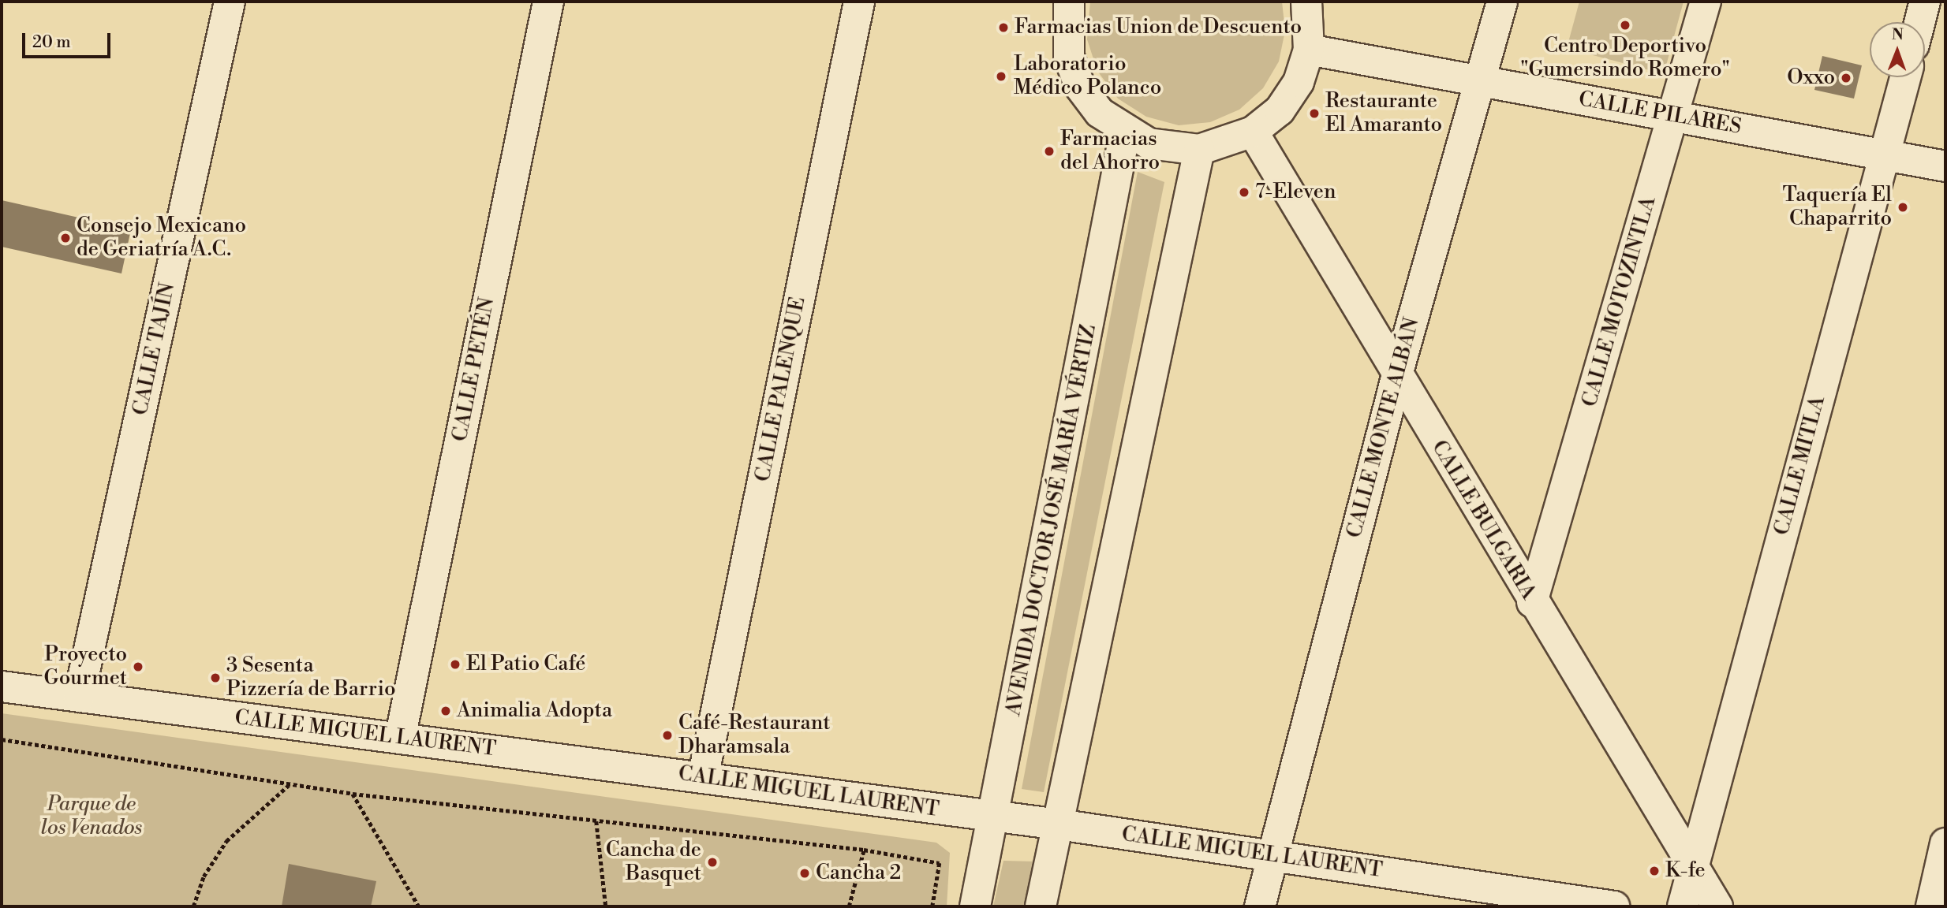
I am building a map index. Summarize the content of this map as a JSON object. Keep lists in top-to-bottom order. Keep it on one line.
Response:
{"streets":{"street":["CALLE PILARES","CALLE MOTOZINTLA","CALLE TAJÍN","CALLE PETÉN","CALLE PALENQUE","CALLE MONTE ALBÁN","CALLE MITLA","AVENIDA DOCTOR JOSÉ MARÍA VÉRTIZ","CALLE BULGARIA","CALLE MIGUEL LAURENT"]},"crossings":[["CALLE PILARES","CALLE MOTOZINTLA"],["CALLE PILARES","CALLE MONTE ALBÁN"],["CALLE PILARES","CALLE MITLA"],["CALLE MOTOZINTLA","CALLE BULGARIA"],["CALLE TAJÍN","CALLE MIGUEL LAURENT"],["CALLE PETÉN","CALLE MIGUEL LAURENT"],["CALLE PALENQUE","CALLE MIGUEL LAURENT"],["CALLE MONTE ALBÁN","CALLE BULGARIA"],["CALLE MONTE ALBÁN","CALLE MIGUEL LAURENT"],["CALLE MITLA","CALLE BULGARIA"],["AVENIDA DOCTOR JOSÉ MARÍA VÉRTIZ","CALLE MIGUEL LAURENT"]],"parks":["Parque de los Venados"],"places":["Centro Deportivo \"Gumersindo Romero\"","Farmacias Union de Descuento","Laboratorio Médico Polanco","Oxxo","Restaurante El Amaranto","Farmacias del Ahorro","7-Eleven","Taquería El Chaparrito","Consejo Mexicano de Geriatría A.C.","El Patio Café","Proyecto Gourmet","3 Sesenta Pizzería de Barrio","Animalia Adopta","Café-Restaurant Dharamsala","Cancha de Basquet","K-fe","Cancha 2"],"scale_bar":"20 m","north":"top"}
